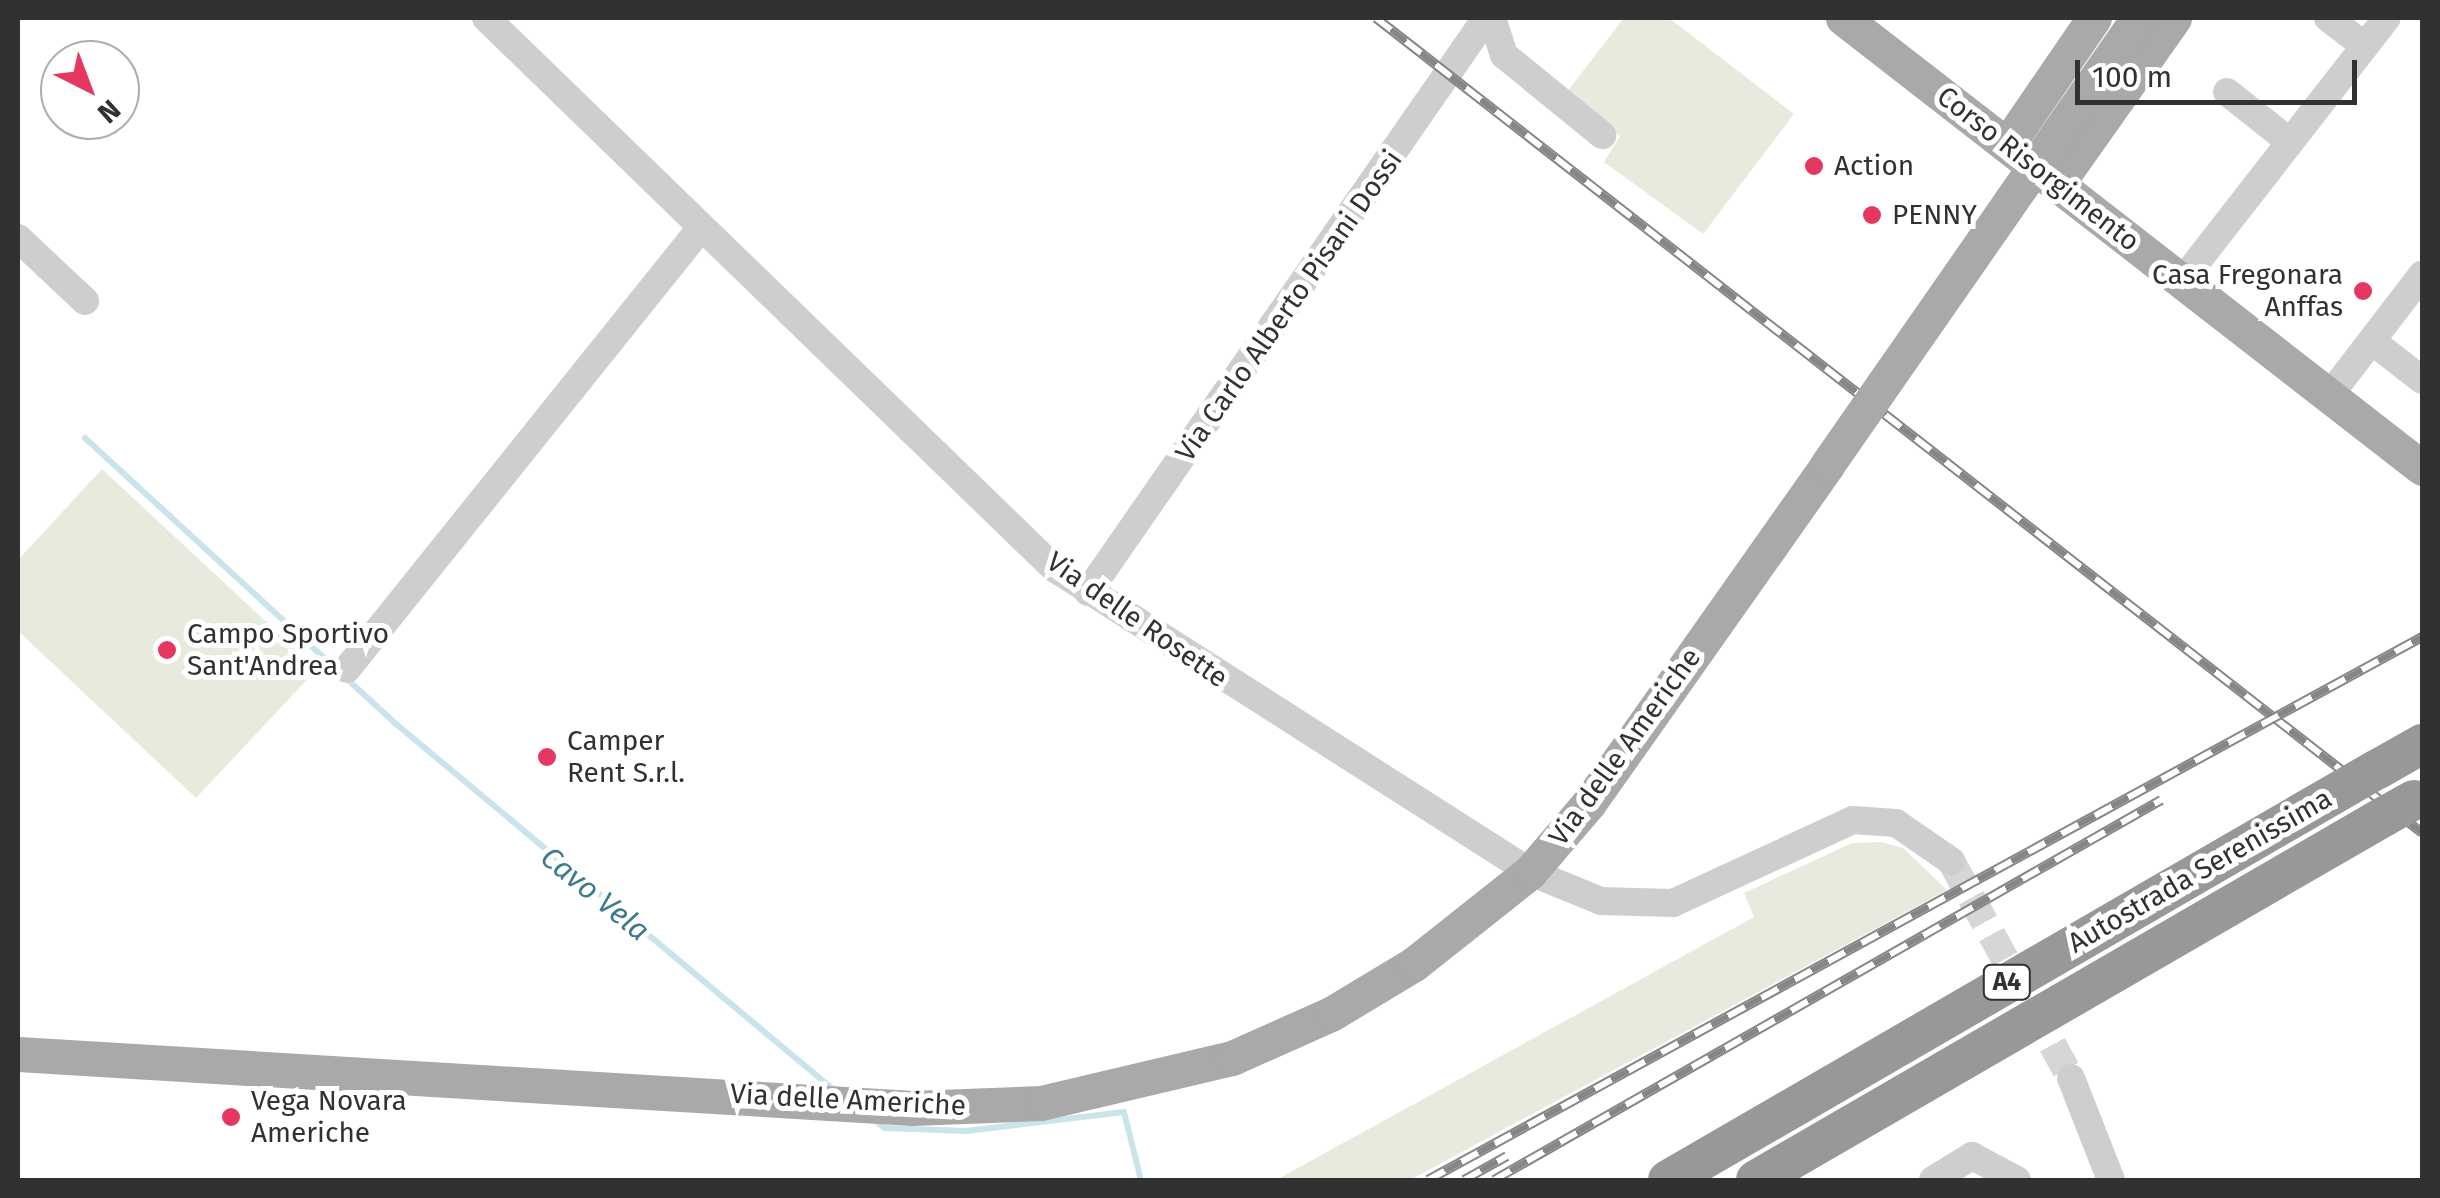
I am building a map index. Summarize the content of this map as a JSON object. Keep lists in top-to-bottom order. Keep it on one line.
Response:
{"streets":{"highway":["Autostrada Serenissima","A4"],"main road":["Corso Risorgimento","Via delle Americhe"],"street":["Via Carlo Alberto Pisani Dossi","Via delle Rosette"]},"crossings":[["Via Carlo Alberto Pisani Dossi","Via delle Rosette"],["Via delle Rosette","Via delle Americhe"]],"water":["Cavo Vela"],"places":["Action","PENNY","Casa Fregonara Anffas","Campo Sportivo Sant'Andrea","Camper Rent S.r.l.","Vega Novara Americhe"],"scale_bar":"100 m","north":"bottom right"}
